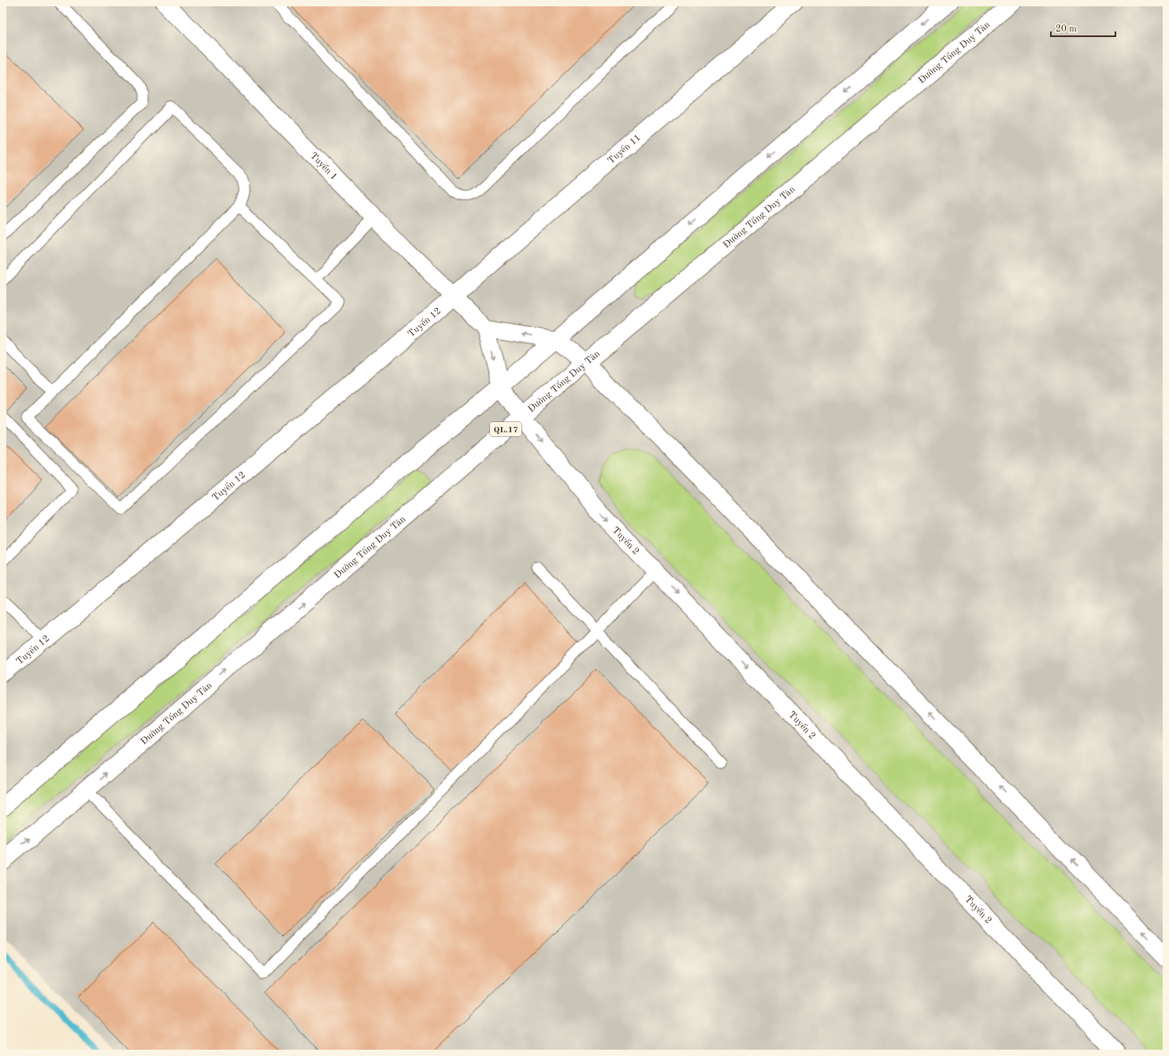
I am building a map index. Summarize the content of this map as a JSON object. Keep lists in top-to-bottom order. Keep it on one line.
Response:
{"streets":{"main road":["Đường Tống Duy Tân","Tuyến 11","Tuyến 1","Tuyến 12","QL.17","Tuyến 2"]},"crossings":[["Đường Tống Duy Tân","Tuyến 2"],["Tuyến 11","Tuyến 1"],["Tuyến 11","Tuyến 12"],["Tuyến 1","Tuyến 12"]],"scale_bar":"20 m"}
